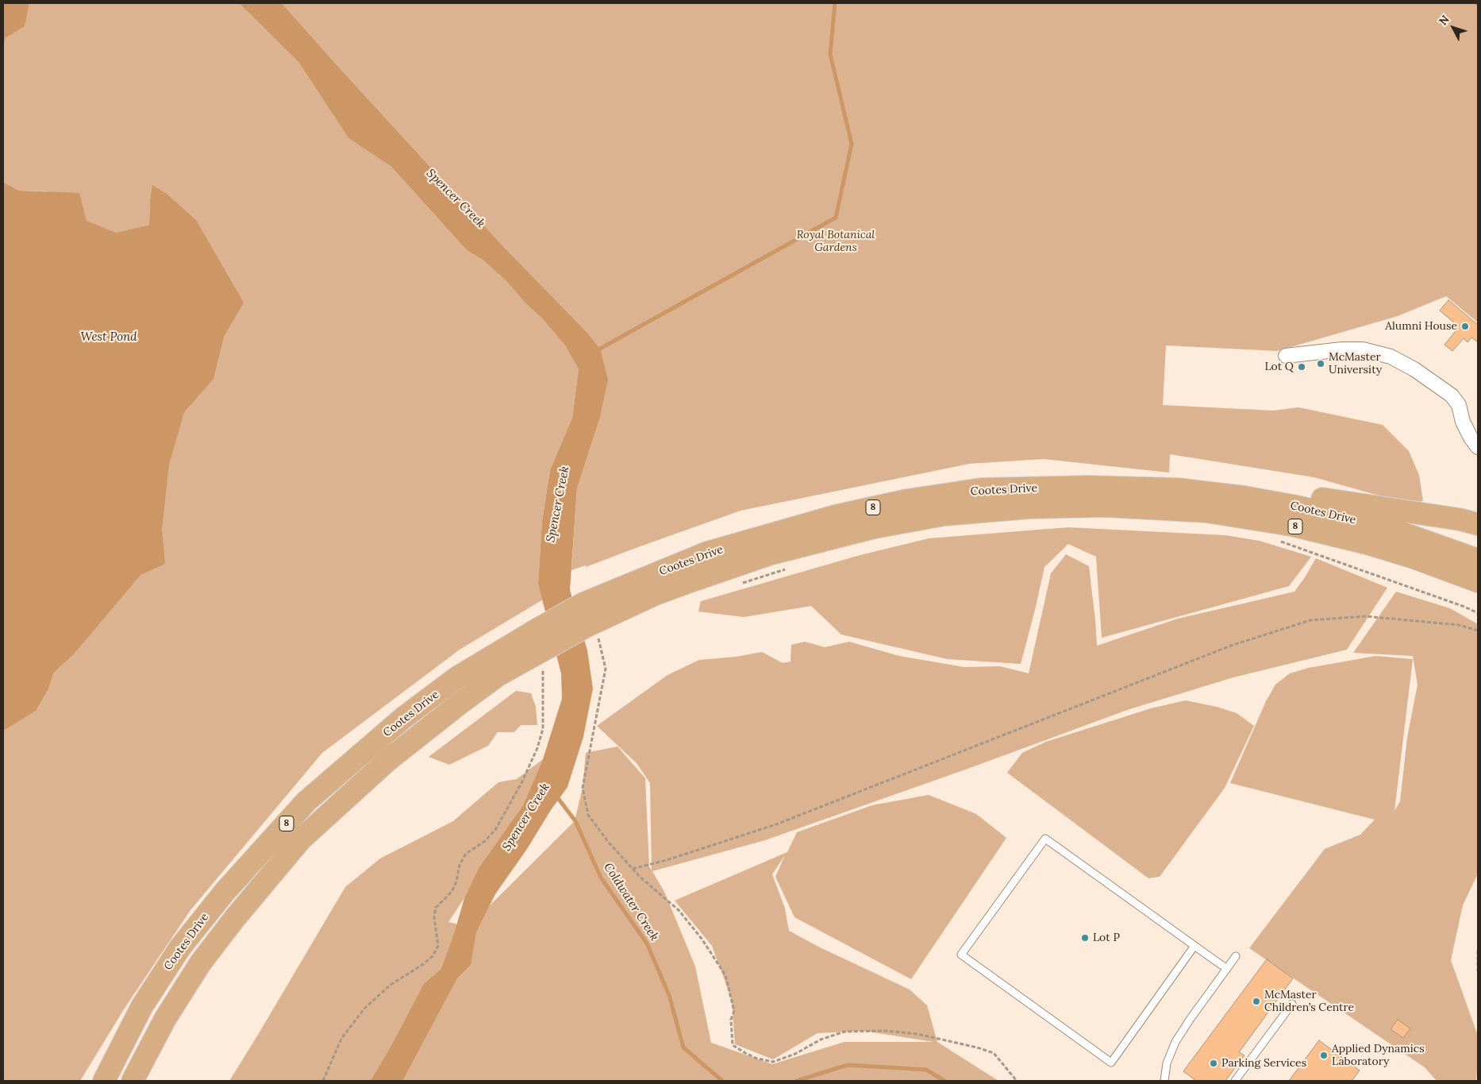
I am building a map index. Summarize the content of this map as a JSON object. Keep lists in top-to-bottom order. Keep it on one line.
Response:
{"streets":{"main road":["Cootes Drive","8"]},"water":["Spencer Creek","West Pond","Coldwater Creek"],"parks":["Royal Botanical Gardens"],"places":["Alumni House","McMaster University","Lot Q","Lot P","McMaster Children’s Centre","Applied Dynamics Laboratory","Parking Services"],"north":"top left"}
